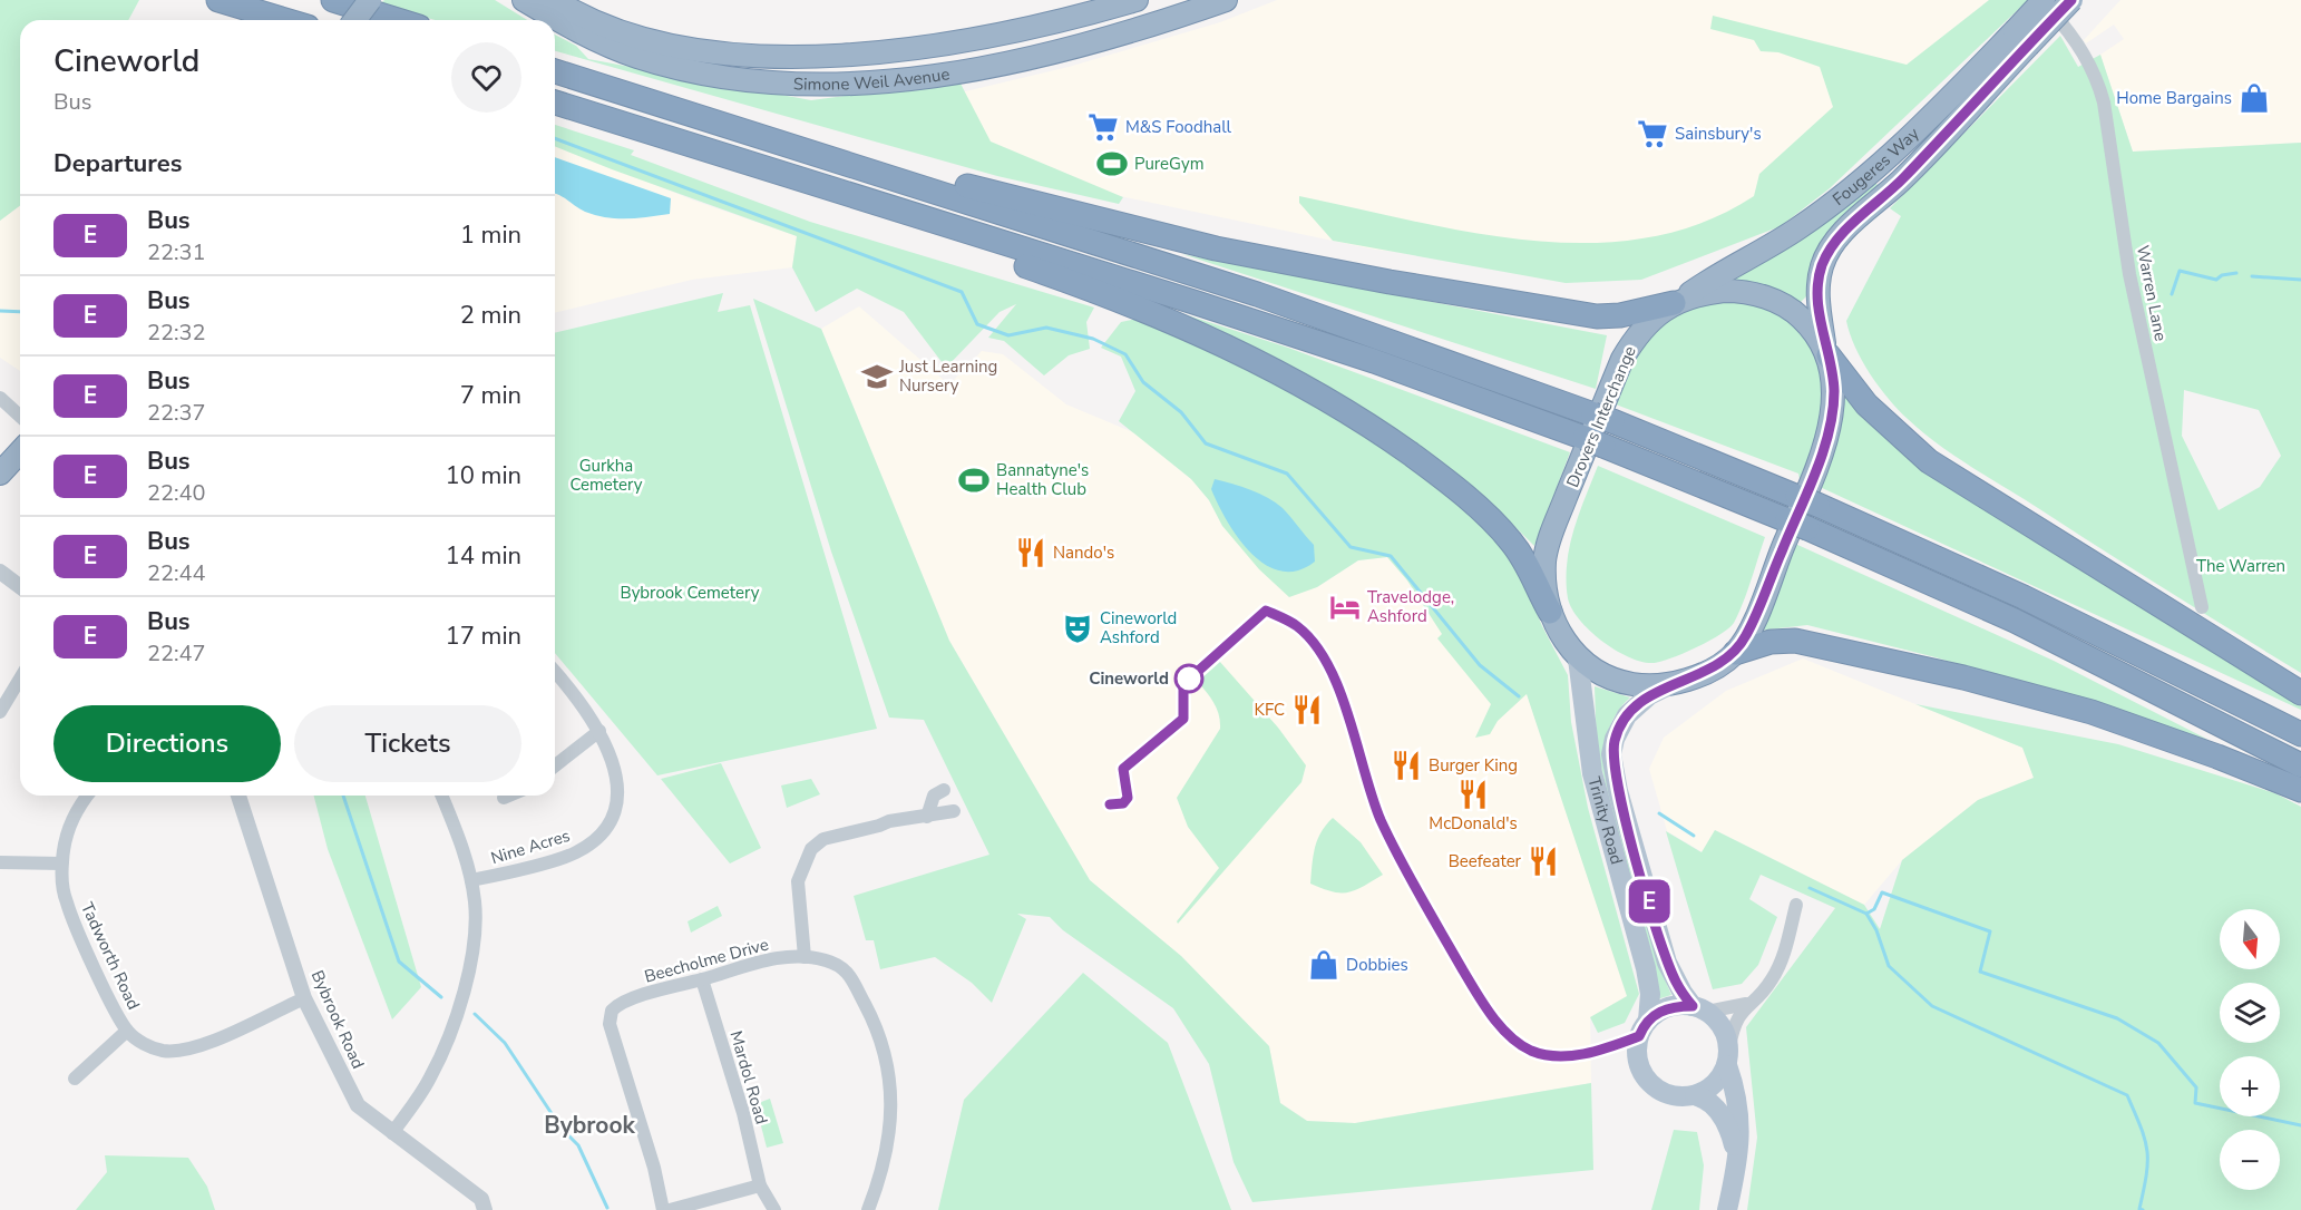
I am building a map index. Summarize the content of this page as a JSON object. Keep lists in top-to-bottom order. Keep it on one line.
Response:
{"streets":{"highway":["Simone Weil Avenue","Fougeres Way","Drovers Interchange"],"main road":["Trinity Road"],"street":["Warren Lane","Nine Acres","Tadworth Road","Beecholme Drive","Bybrook Road","Mardol Road"]},"crossings":[["Fougeres Way","Warren Lane"],["Fougeres Way","Drovers Interchange"],["Drovers Interchange","Trinity Road"],["Nine Acres","Bybrook Road"],["Tadworth Road","Bybrook Road"],["Beecholme Drive","Mardol Road"]],"districts":["Bybrook"],"parks":["Gurkha Cemetery","The Warren","Bybrook Cemetery"],"places":{"shop":["Home Bargains","Dobbies"],"supermarket":["M&S Foodhall","Sainsbury's"],"sports":["PureGym","Bannatyne's Health Club"],"school or university":["Just Learning Nursery"],"restaurant":["Nando's","KFC","Burger King","McDonald's","Beefeater"],"hotel":["Travelodge, Ashford"],"theatre":["Cineworld Ashford"],"other":["Cineworld"]},"lines":["bus line E"],"north":"bottom","page":{"on_map":"E","heading":[["Cineworld","Bus"],"Departures"],"list":[{"mark":"E","name":"Bus","note":"22:31","value":"1 min"},{"mark":"E","name":"Bus","note":"22:32","value":"2 min"},{"mark":"E","name":"Bus","note":"22:37","value":"7 min"},{"mark":"E","name":"Bus","note":"22:40","value":"10 min"},{"mark":"E","name":"Bus","note":"22:44","value":"14 min"},{"mark":"E","name":"Bus","note":"22:47","value":"17 min"}],"buttons":["Directions","Tickets"],"map_buttons":["+","−"]}}
